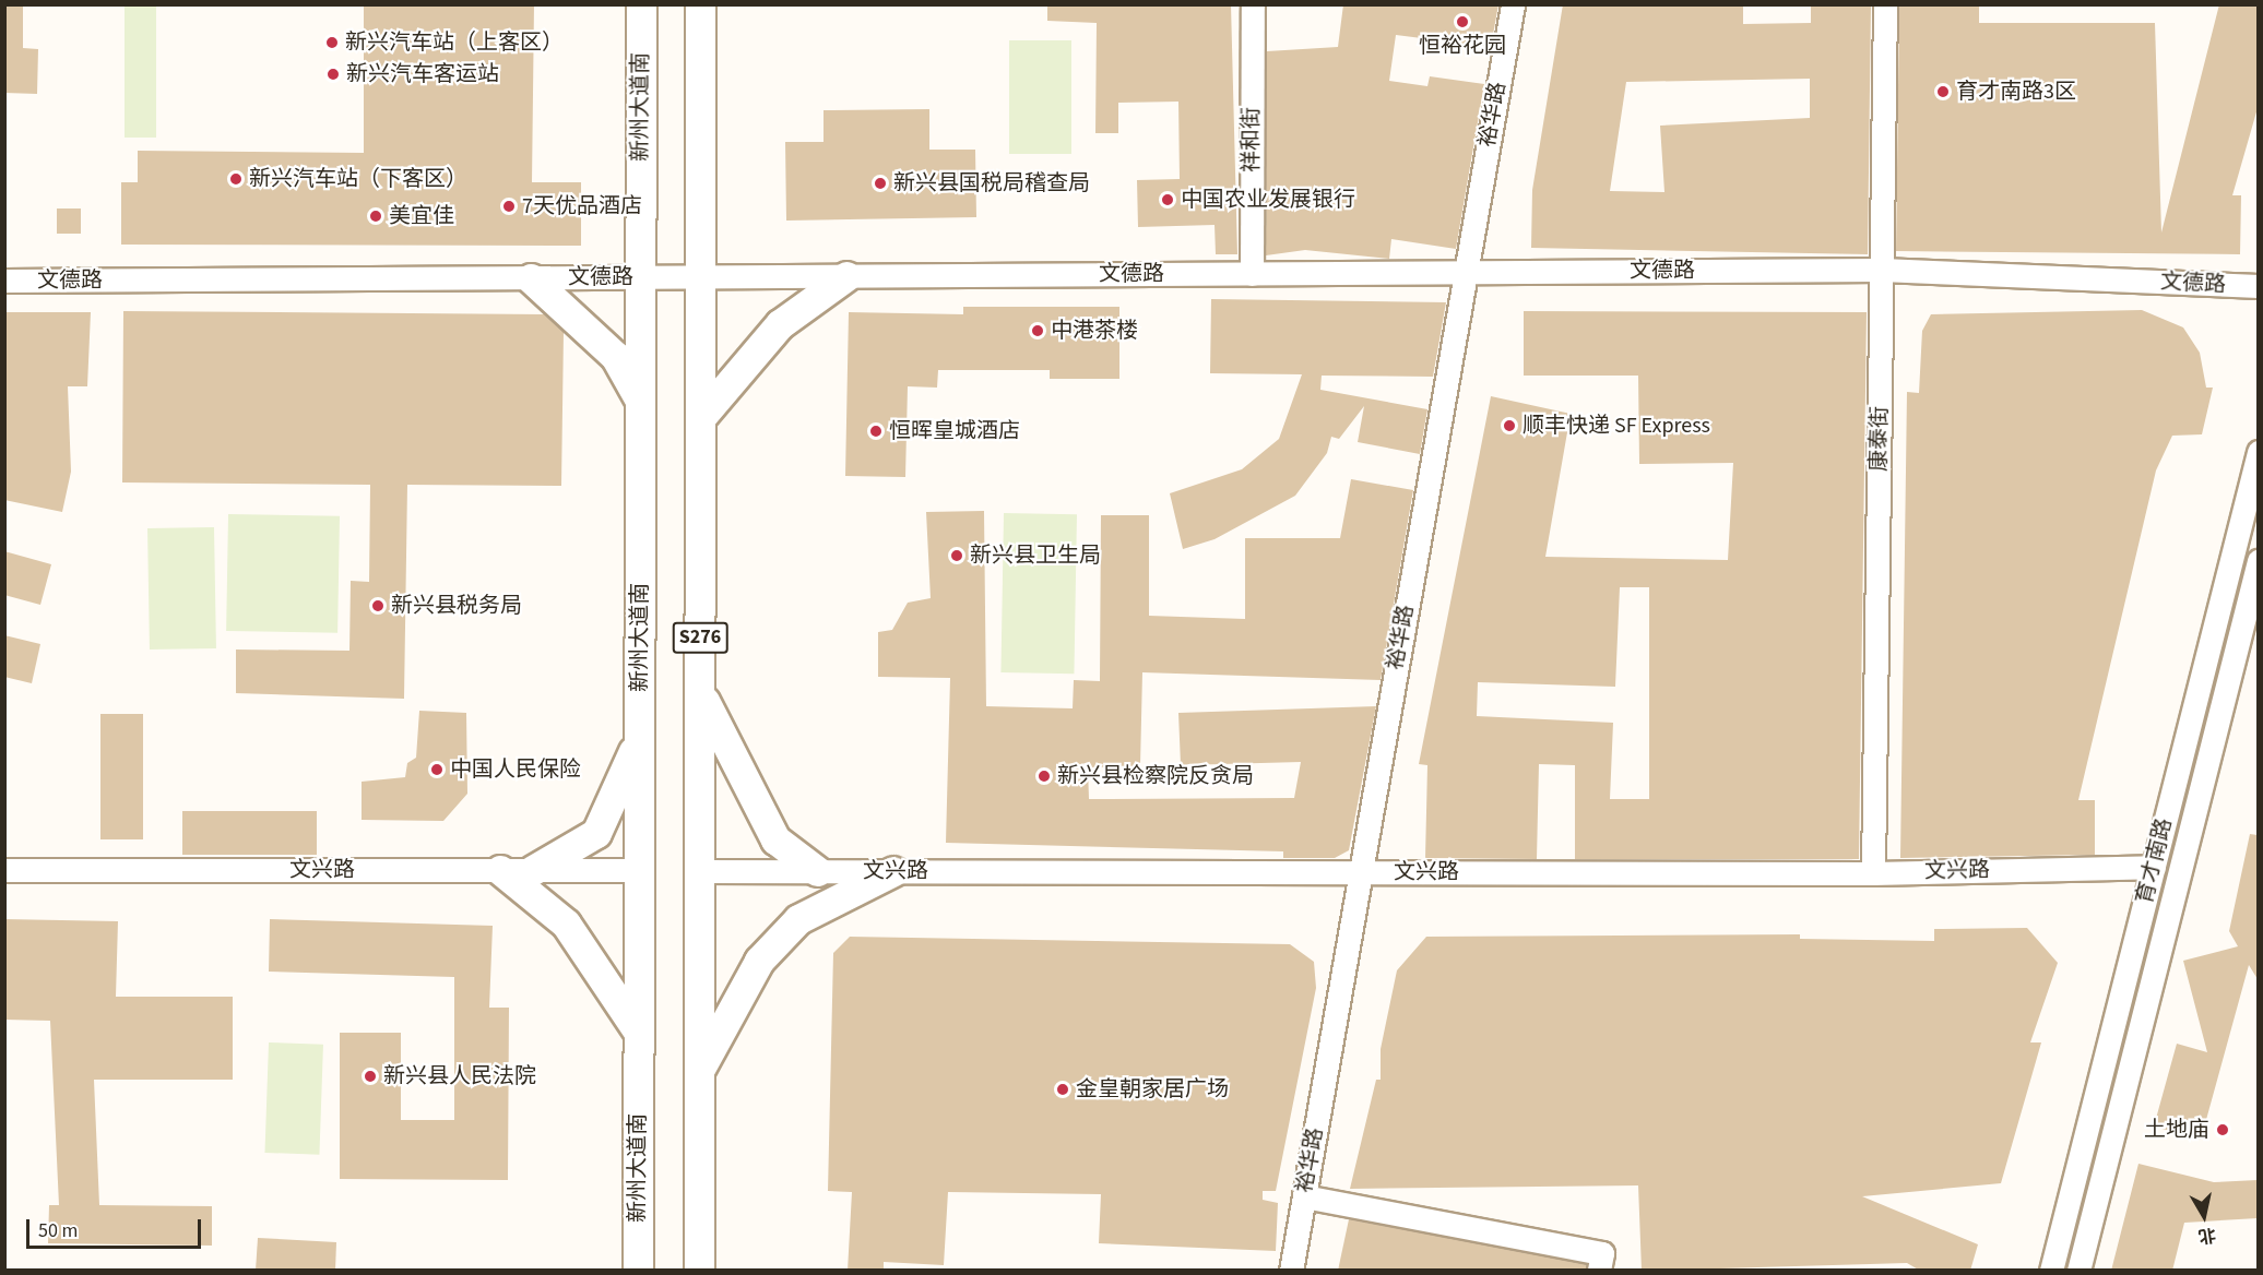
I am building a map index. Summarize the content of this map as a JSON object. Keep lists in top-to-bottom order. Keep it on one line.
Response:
{"streets":{"main road":["新州大道南","S276"],"street":["裕华路","祥和街","文德路","康泰街","育才南路","文兴路"]},"crossings":[["新州大道南","文德路"],["新州大道南","文兴路"],["裕华路","文德路"],["裕华路","文兴路"],["祥和街","文德路"],["文德路","康泰街"],["文德路","S276"],["康泰街","文兴路"],["S276","文兴路"],["育才南路","文兴路"]],"places":["恒裕花园","新兴汽车站（上客区）","新兴汽车客运站","育才南路3区","新兴汽车站（下客区）","新兴县国税局稽查局","中国农业发展银行","7天优品酒店","美宜佳","中港茶楼","顺丰快递 SF Express","恒晖皇城酒店","新兴县卫生局","新兴县税务局","中国人民保险","新兴县检察院反贪局","新兴县人民法院","金皇朝家居广场","土地庙"],"scale_bar":"50 m","north":"bottom"}
